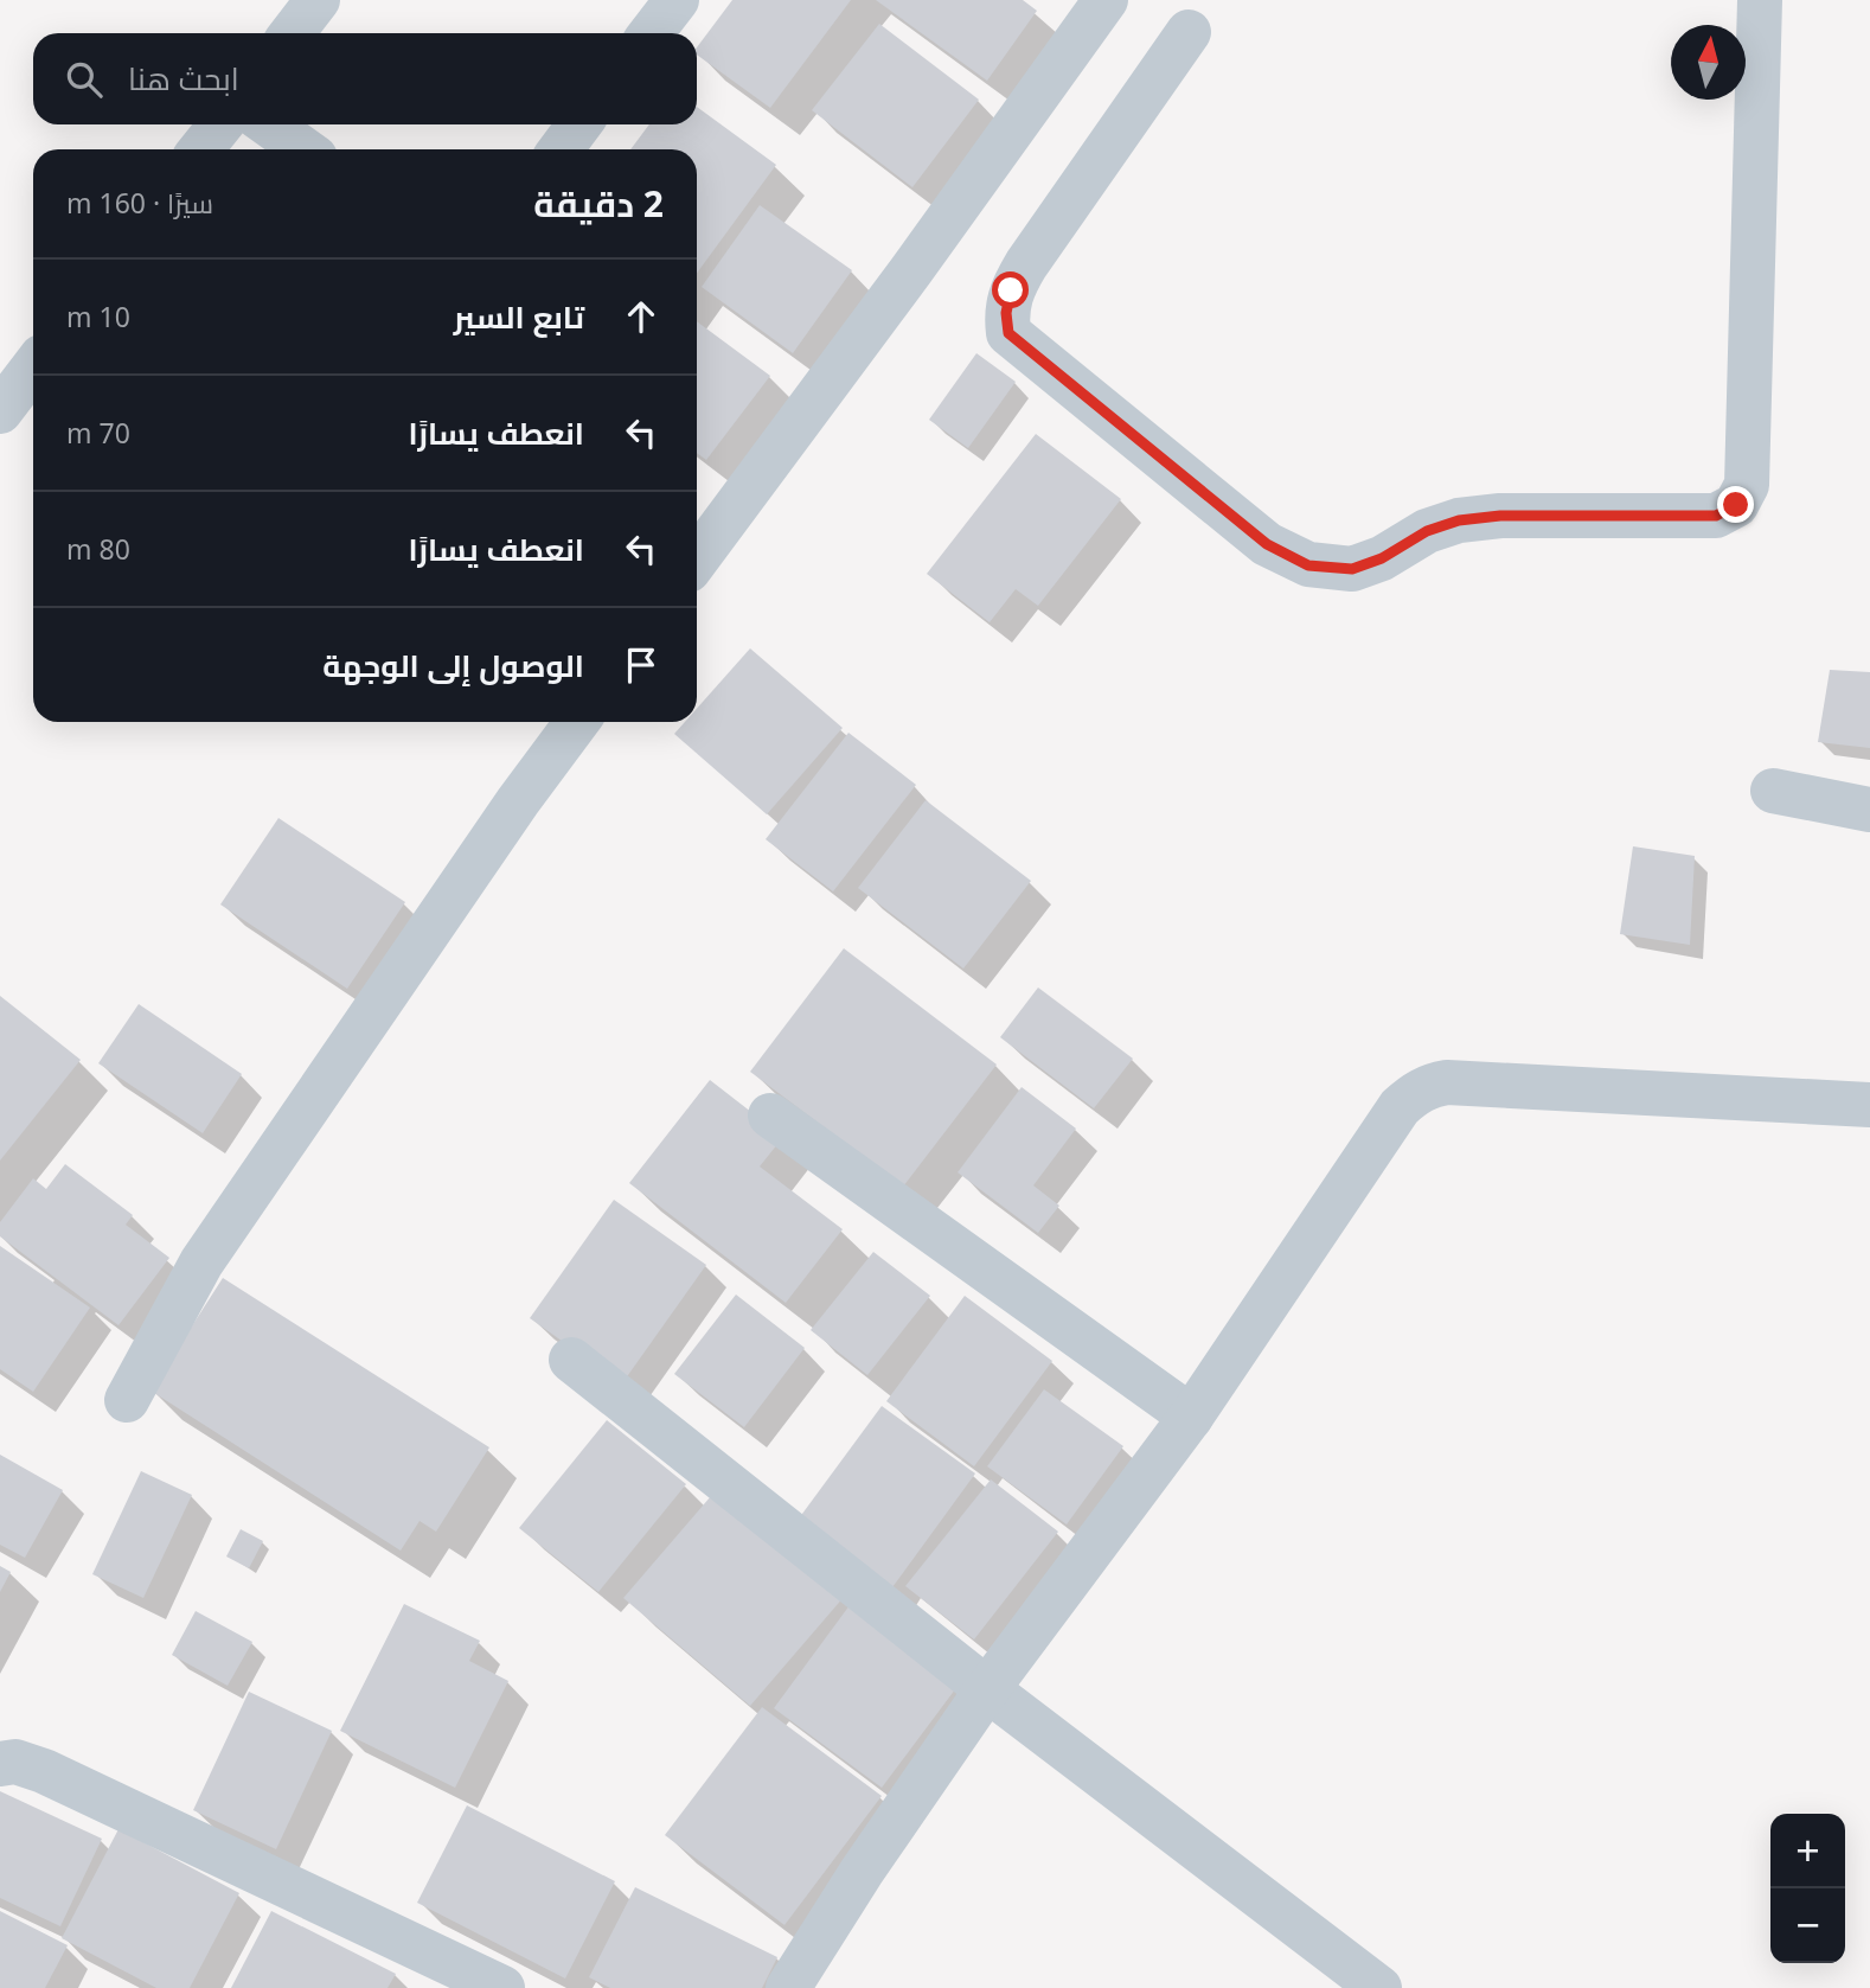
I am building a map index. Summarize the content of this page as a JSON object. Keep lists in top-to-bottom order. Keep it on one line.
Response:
{"north":"top","page":{"search":"ابحث هنا","heading":["2 دقيقة","سيرًا · 160 m"],"list":[["تابع السير","10 m"],["انعطف يسارًا","70 m"],["انعطف يسارًا","80 m"],"الوصول إلى الوجهة"],"map_buttons":["+","−"]}}
